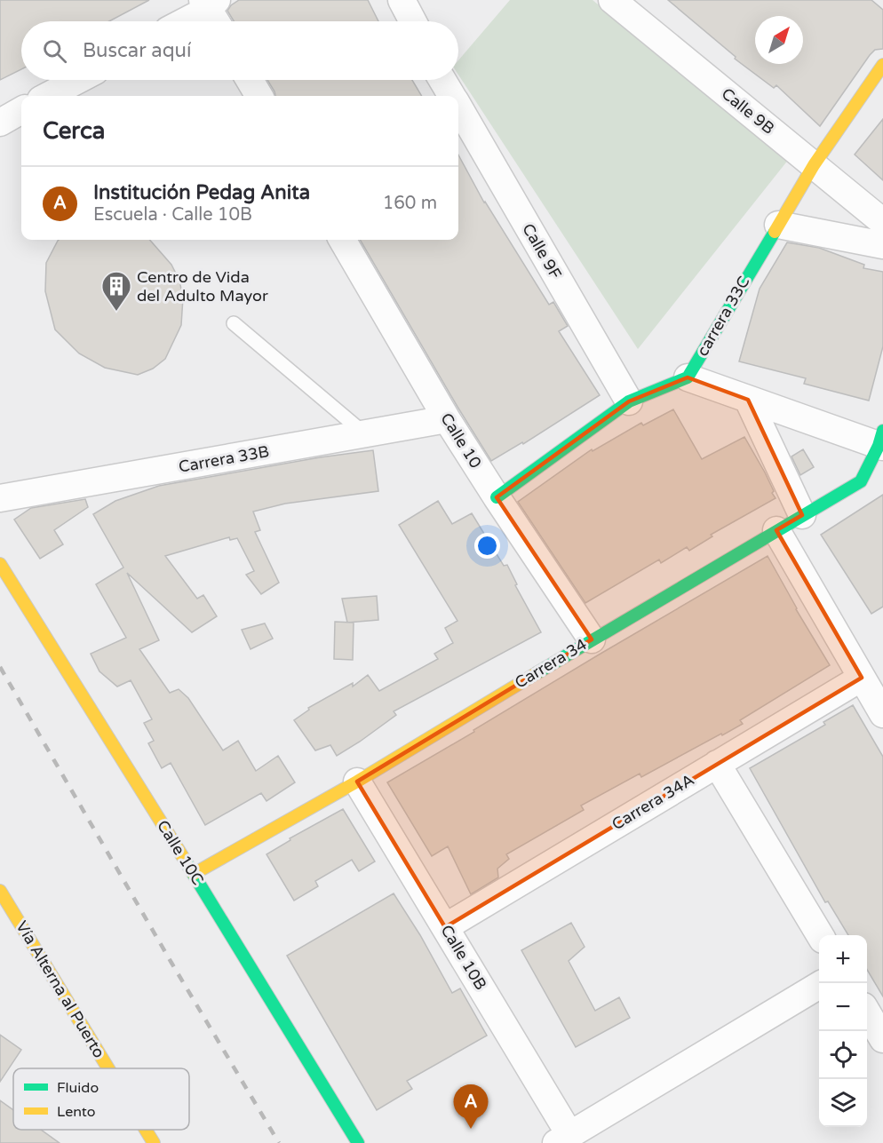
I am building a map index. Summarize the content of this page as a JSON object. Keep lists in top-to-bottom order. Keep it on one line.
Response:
{"streets":{"street":["Calle 9B","Calle 9F","carrera 33C","Calle 10","Carrera 33B","Carrera 34","Carrera 34A","Calle 10C","Calle 10B","Vía Alterna al Puerto"]},"crossings":[["Calle 9B","carrera 33C"],["Calle 10","Carrera 33B"],["Calle 10","Carrera 34"],["Carrera 34","Calle 10C"],["Carrera 34","Calle 10B"],["Carrera 34A","Calle 10B"]],"places":{"building":["Centro de Vida del Adulto Mayor"]},"legend":["Fluido","Lento"],"north":"top right","page":{"search":"Buscar aquí","heading":"Cerca","list":[{"mark":"A","name":"Institución Pedag Anita","note":"Escuela · Calle 10B","value":"160 m"}],"map_buttons":["+","−"],"pins":"A"}}
